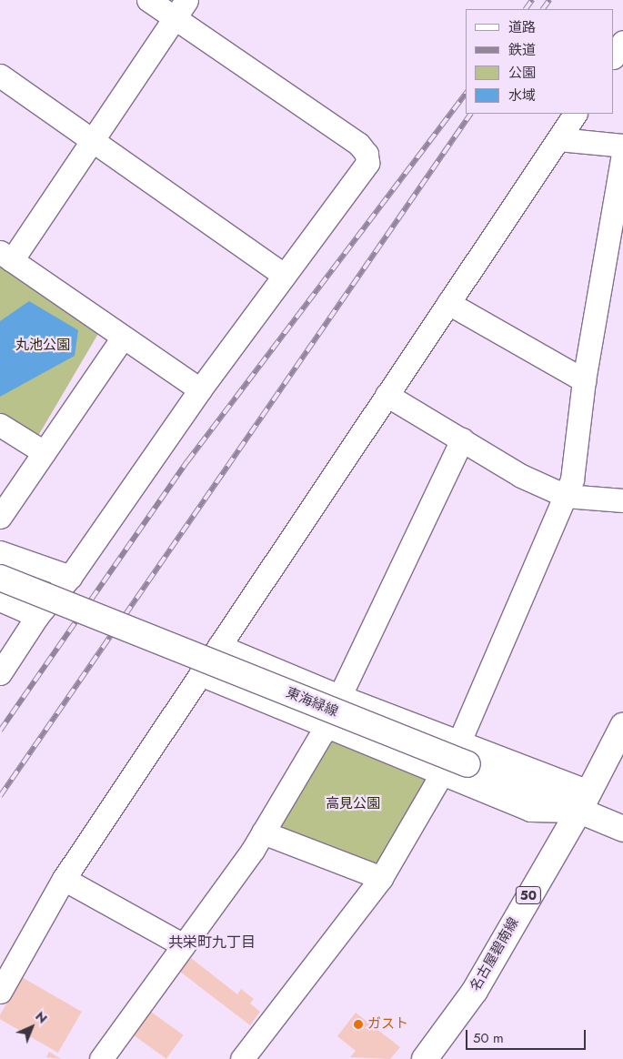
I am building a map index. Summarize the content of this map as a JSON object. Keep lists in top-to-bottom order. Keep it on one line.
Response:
{"streets":{"main road":["東海緑線","50","名古屋碧南線"]},"crossings":[["東海緑線","名古屋碧南線"]],"districts":["共栄町九丁目"],"parks":["丸池公園","高見公園"],"places":["ガスト"],"legend":["道路","鉄道","公園","水域"],"scale_bar":"50 m","north":"top right"}
